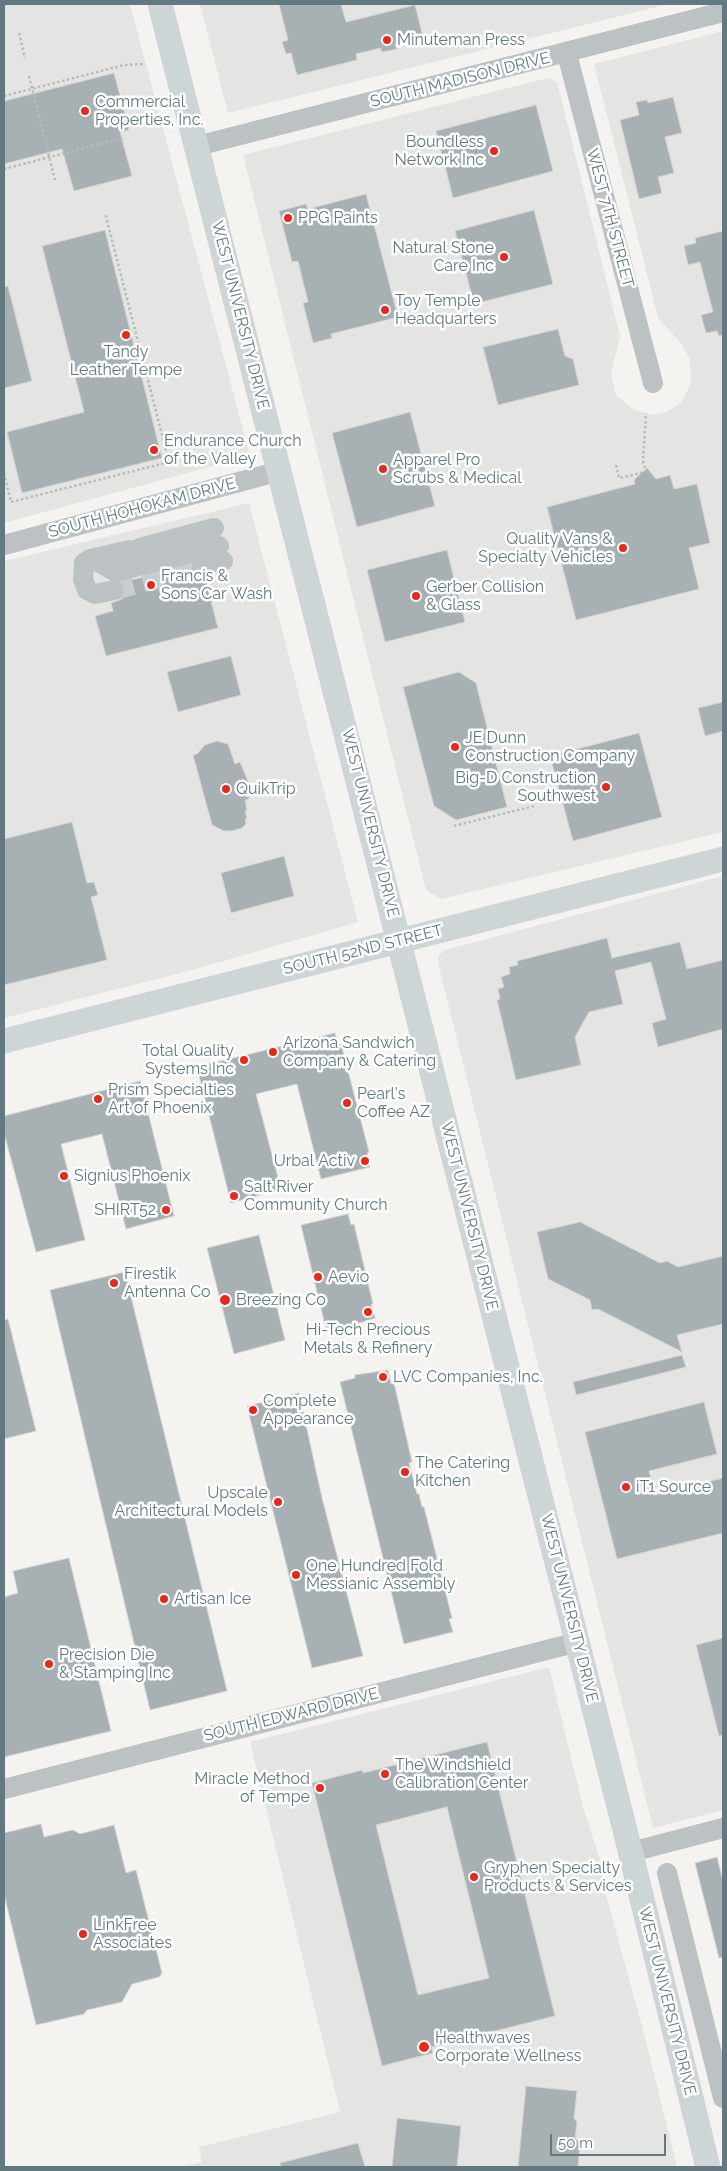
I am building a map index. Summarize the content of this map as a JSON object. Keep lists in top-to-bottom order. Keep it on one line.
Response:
{"streets":{"main road":["WEST UNIVERSITY DRIVE","SOUTH 52ND STREET"],"street":["SOUTH MADISON DRIVE","WEST 7TH STREET","SOUTH HOHOKAM DRIVE","SOUTH EDWARD DRIVE"]},"crossings":[["SOUTH MADISON DRIVE","WEST 7TH STREET"],["SOUTH MADISON DRIVE","WEST UNIVERSITY DRIVE"],["WEST UNIVERSITY DRIVE","SOUTH HOHOKAM DRIVE"],["WEST UNIVERSITY DRIVE","SOUTH 52ND STREET"],["WEST UNIVERSITY DRIVE","SOUTH EDWARD DRIVE"]],"places":["Minuteman Press","Commercial Properties, Inc.","Boundless Network Inc","PPG Paints","Natural Stone Care Inc","Toy Temple Headquarters","Tandy Leather Tempe","Endurance Church of the Valley","Apparel Pro Scrubs & Medical","Quality Vans & Specialty Vehicles","Francis & Sons Car Wash","Gerber Collision & Glass","JE Dunn Construction Company","Big-D Construction Southwest","QuikTrip","Arizona Sandwich Company & Catering","Total Quality Systems Inc","Prism Specialties Art of Phoenix","Pearl's Coffee AZ","Urbal Activ","Signius Phoenix","Salt River Community Church","SHIRT52","Aevio","Firestik Antenna Co","Breezing Co","Hi-Tech Precious Metals & Refinery","LVC Companies, Inc.","Complete Appearance","The Catering Kitchen","iT1 Source","Upscale Architectural Models","One Hundred Fold Messianic Assembly","Artisan Ice","Precision Die & Stamping Inc","The Windshield Calibration Center","Miracle Method of Tempe","Gryphen Specialty Products & Services","LinkFree Associates","Healthwaves Corporate Wellness"],"scale_bar":"50 m"}
